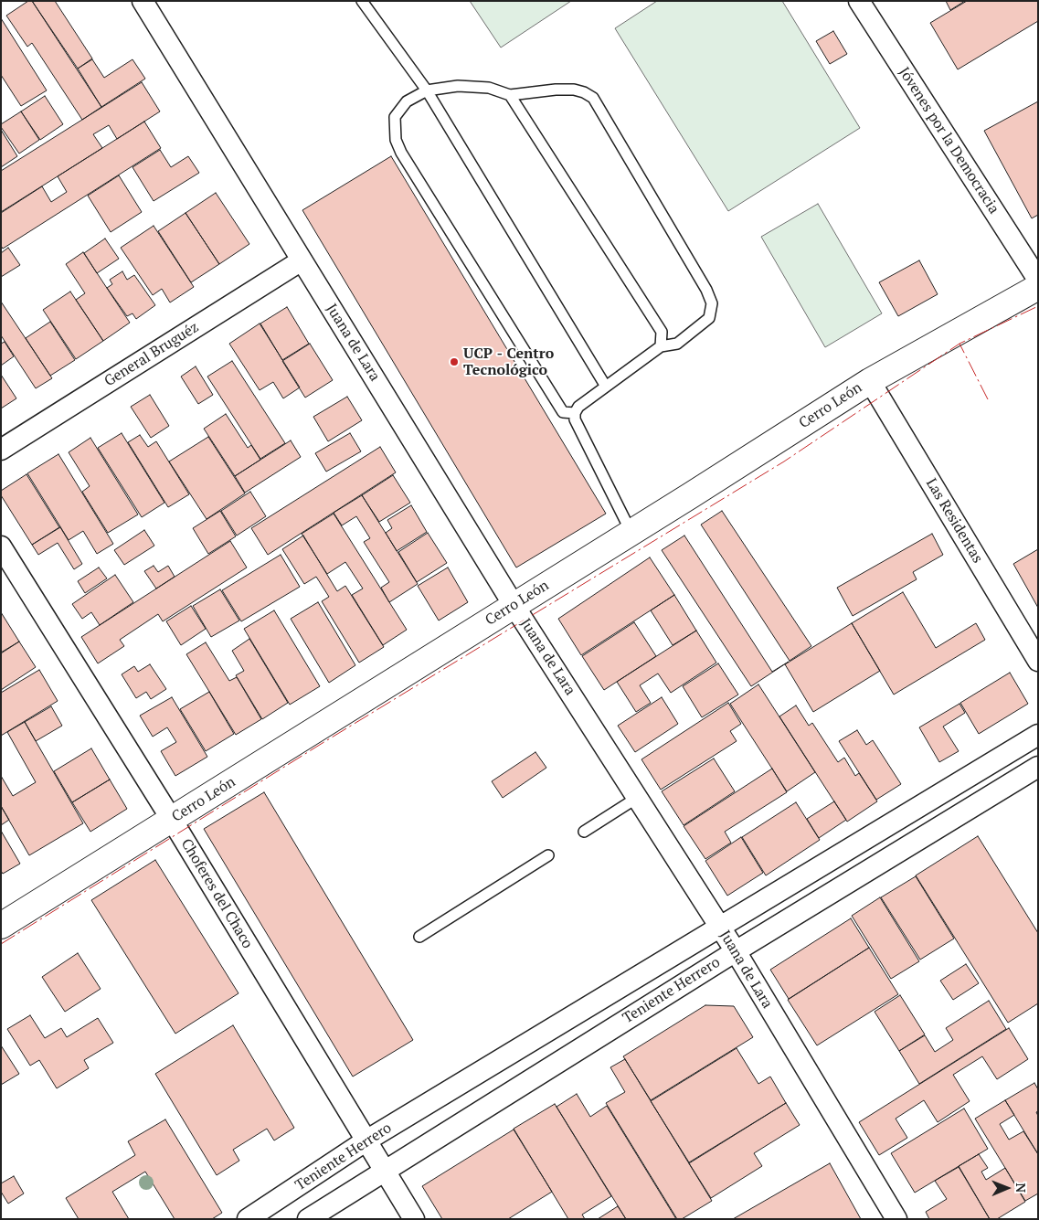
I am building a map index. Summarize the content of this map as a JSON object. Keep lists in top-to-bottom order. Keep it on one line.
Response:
{"streets":{"street":["Jóvenes por la Democracia","Juana de Lara","General Bruguéz","Cerro León","Las Residentas","Choferes del Chaco","Teniente Herrero"]},"crossings":[["Juana de Lara","General Bruguéz"],["Juana de Lara","Cerro León"],["Juana de Lara","Teniente Herrero"],["Cerro León","Las Residentas"],["Cerro León","Choferes del Chaco"],["Choferes del Chaco","Teniente Herrero"]],"places":["UCP - Centro Tecnológico"],"north":"right"}
